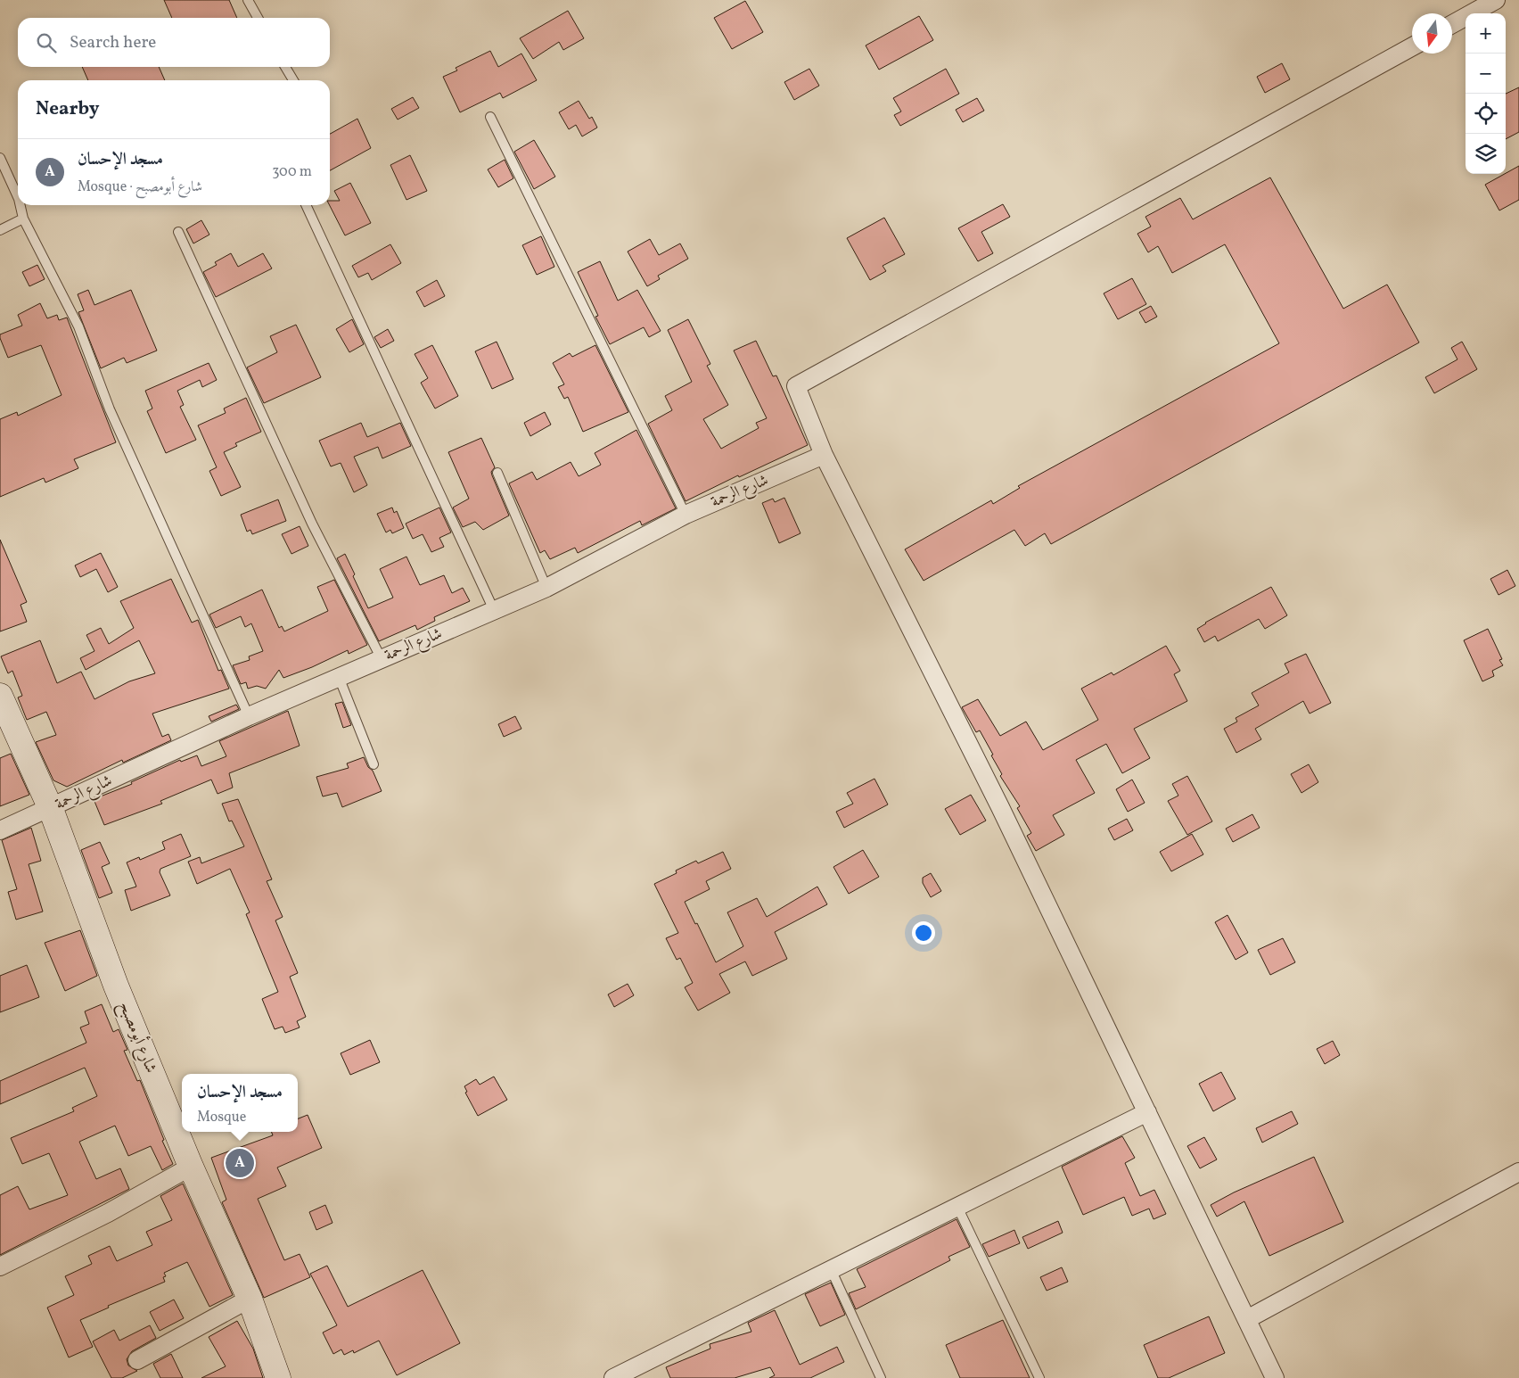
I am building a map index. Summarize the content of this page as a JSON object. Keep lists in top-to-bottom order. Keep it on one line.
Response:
{"streets":{"street":["شارع الرحمة","شارع أبومصبح"]},"crossings":[["شارع الرحمة","شارع أبومصبح"]],"north":"bottom","page":{"map_buttons":["+","−"],"search":"Search here","heading":"Nearby","list":[{"mark":"A","name":"مسجد الإحسان","note":"Mosque · شارع أبومصبح","value":"300 m"}],"popup":["مسجد الإحسان","Mosque"],"pins":"A"}}
